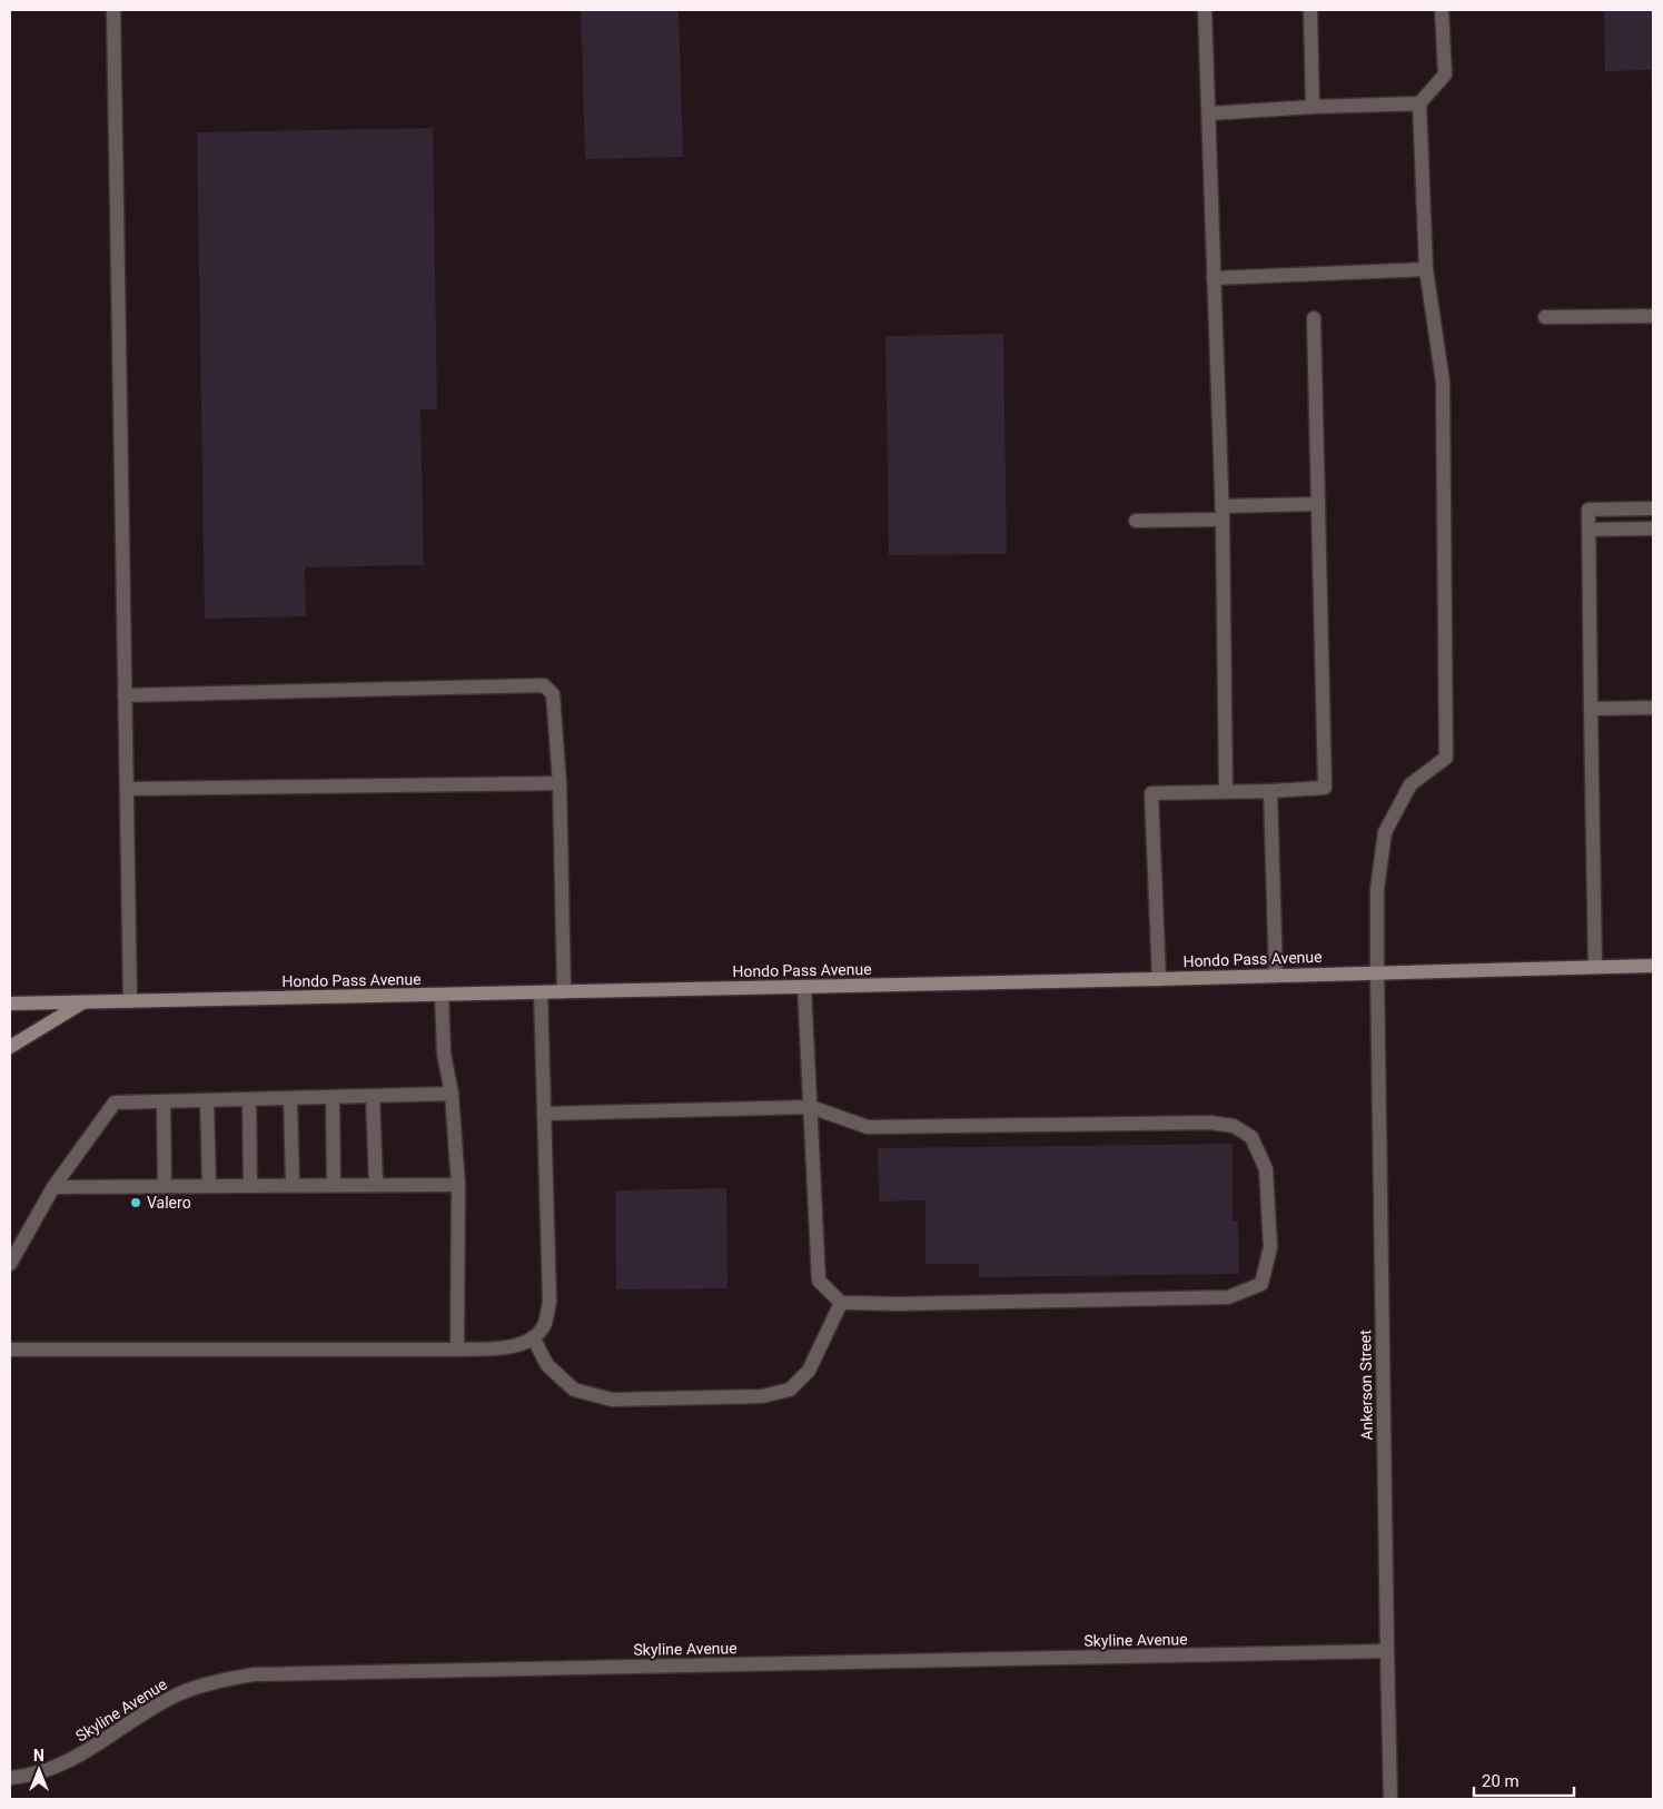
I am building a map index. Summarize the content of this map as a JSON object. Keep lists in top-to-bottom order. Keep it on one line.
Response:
{"streets":{"main road":["Hondo Pass Avenue"],"street":["Ankerson Street","Skyline Avenue"]},"crossings":[["Hondo Pass Avenue","Ankerson Street"],["Ankerson Street","Skyline Avenue"]],"places":["Valero"],"scale_bar":"20 m","north":"top"}
